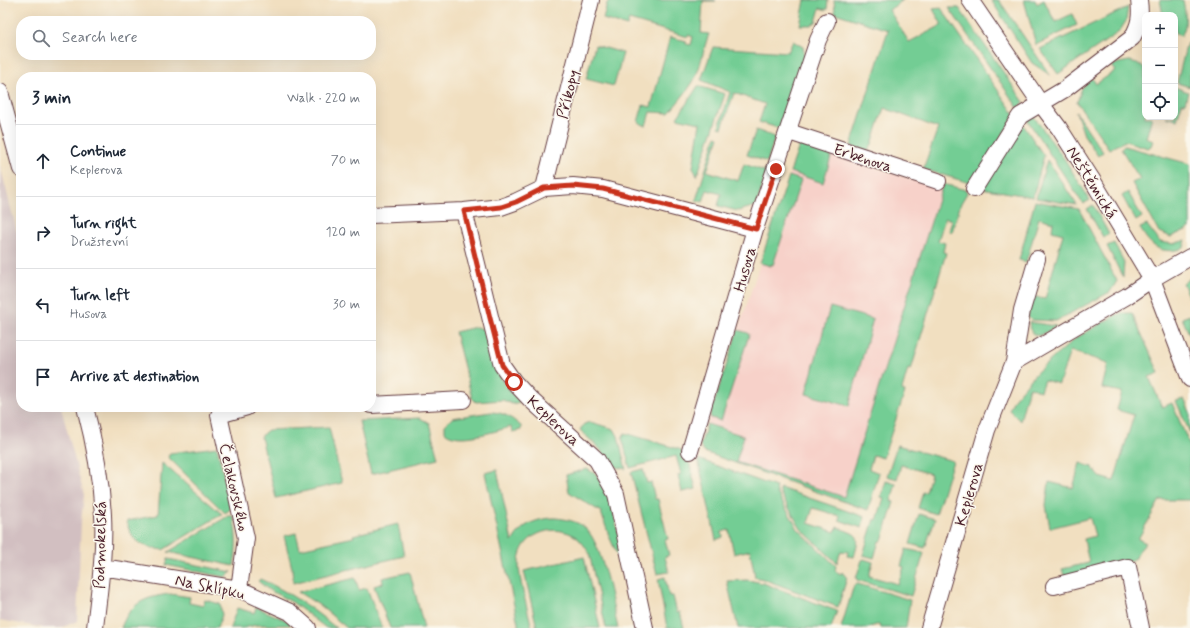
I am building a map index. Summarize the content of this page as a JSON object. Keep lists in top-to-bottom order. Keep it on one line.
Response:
{"streets":{"street":["Příkopy","Erbenova","Neštěmická","Husova","Keplerova","Čelakovského","Podmokelská","Na Sklípku"]},"crossings":[["Erbenova","Husova"],["Čelakovského","Na Sklípku"],["Podmokelská","Na Sklípku"]],"page":{"map_buttons":["+","−"],"search":"Search here","heading":["3 min","Walk · 220 m"],"list":[["Continue","Keplerova","70 m"],["Turn right","Družstevní","120 m"],["Turn left","Husova","30 m"],"Arrive at destination"]}}
